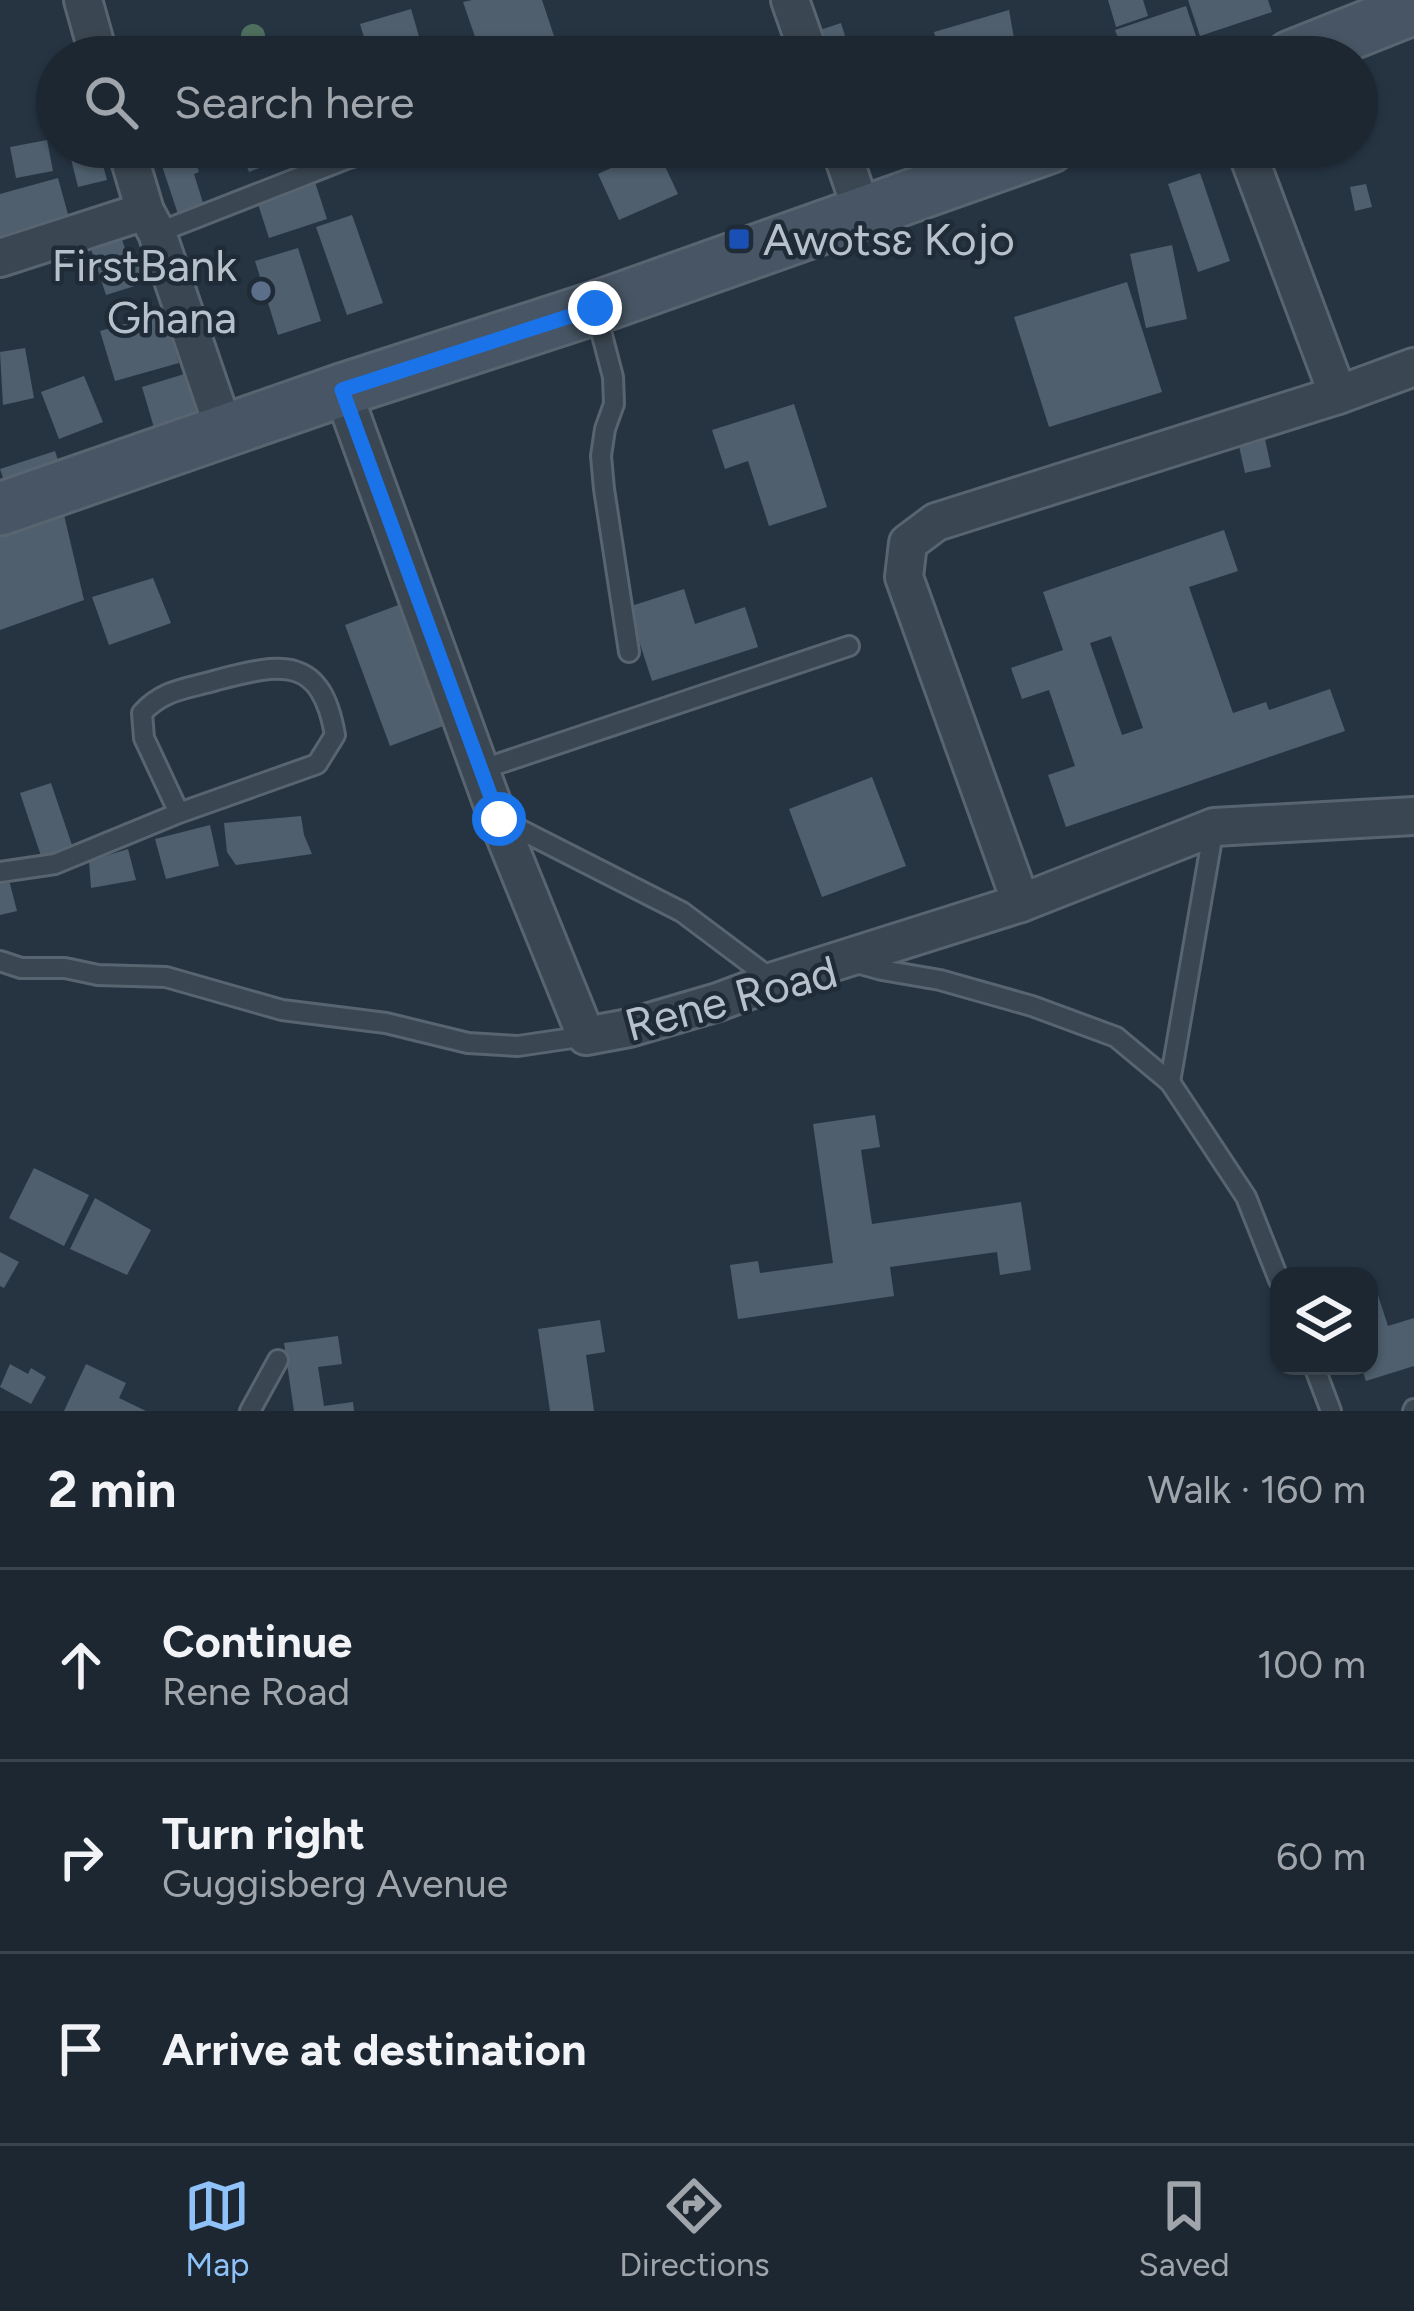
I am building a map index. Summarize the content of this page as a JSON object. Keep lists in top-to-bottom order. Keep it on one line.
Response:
{"streets":{"street":["Rene Road"]},"places":{"transit":["Awotsɛ Kojo"],"other":["FirstBank Ghana"]},"page":{"search":"Search here","heading":["2 min","Walk · 160 m"],"list":[["Continue","Rene Road","100 m"],["Turn right","Guggisberg Avenue","60 m"],"Arrive at destination"],"nav":["Map","Directions","Saved"]}}
